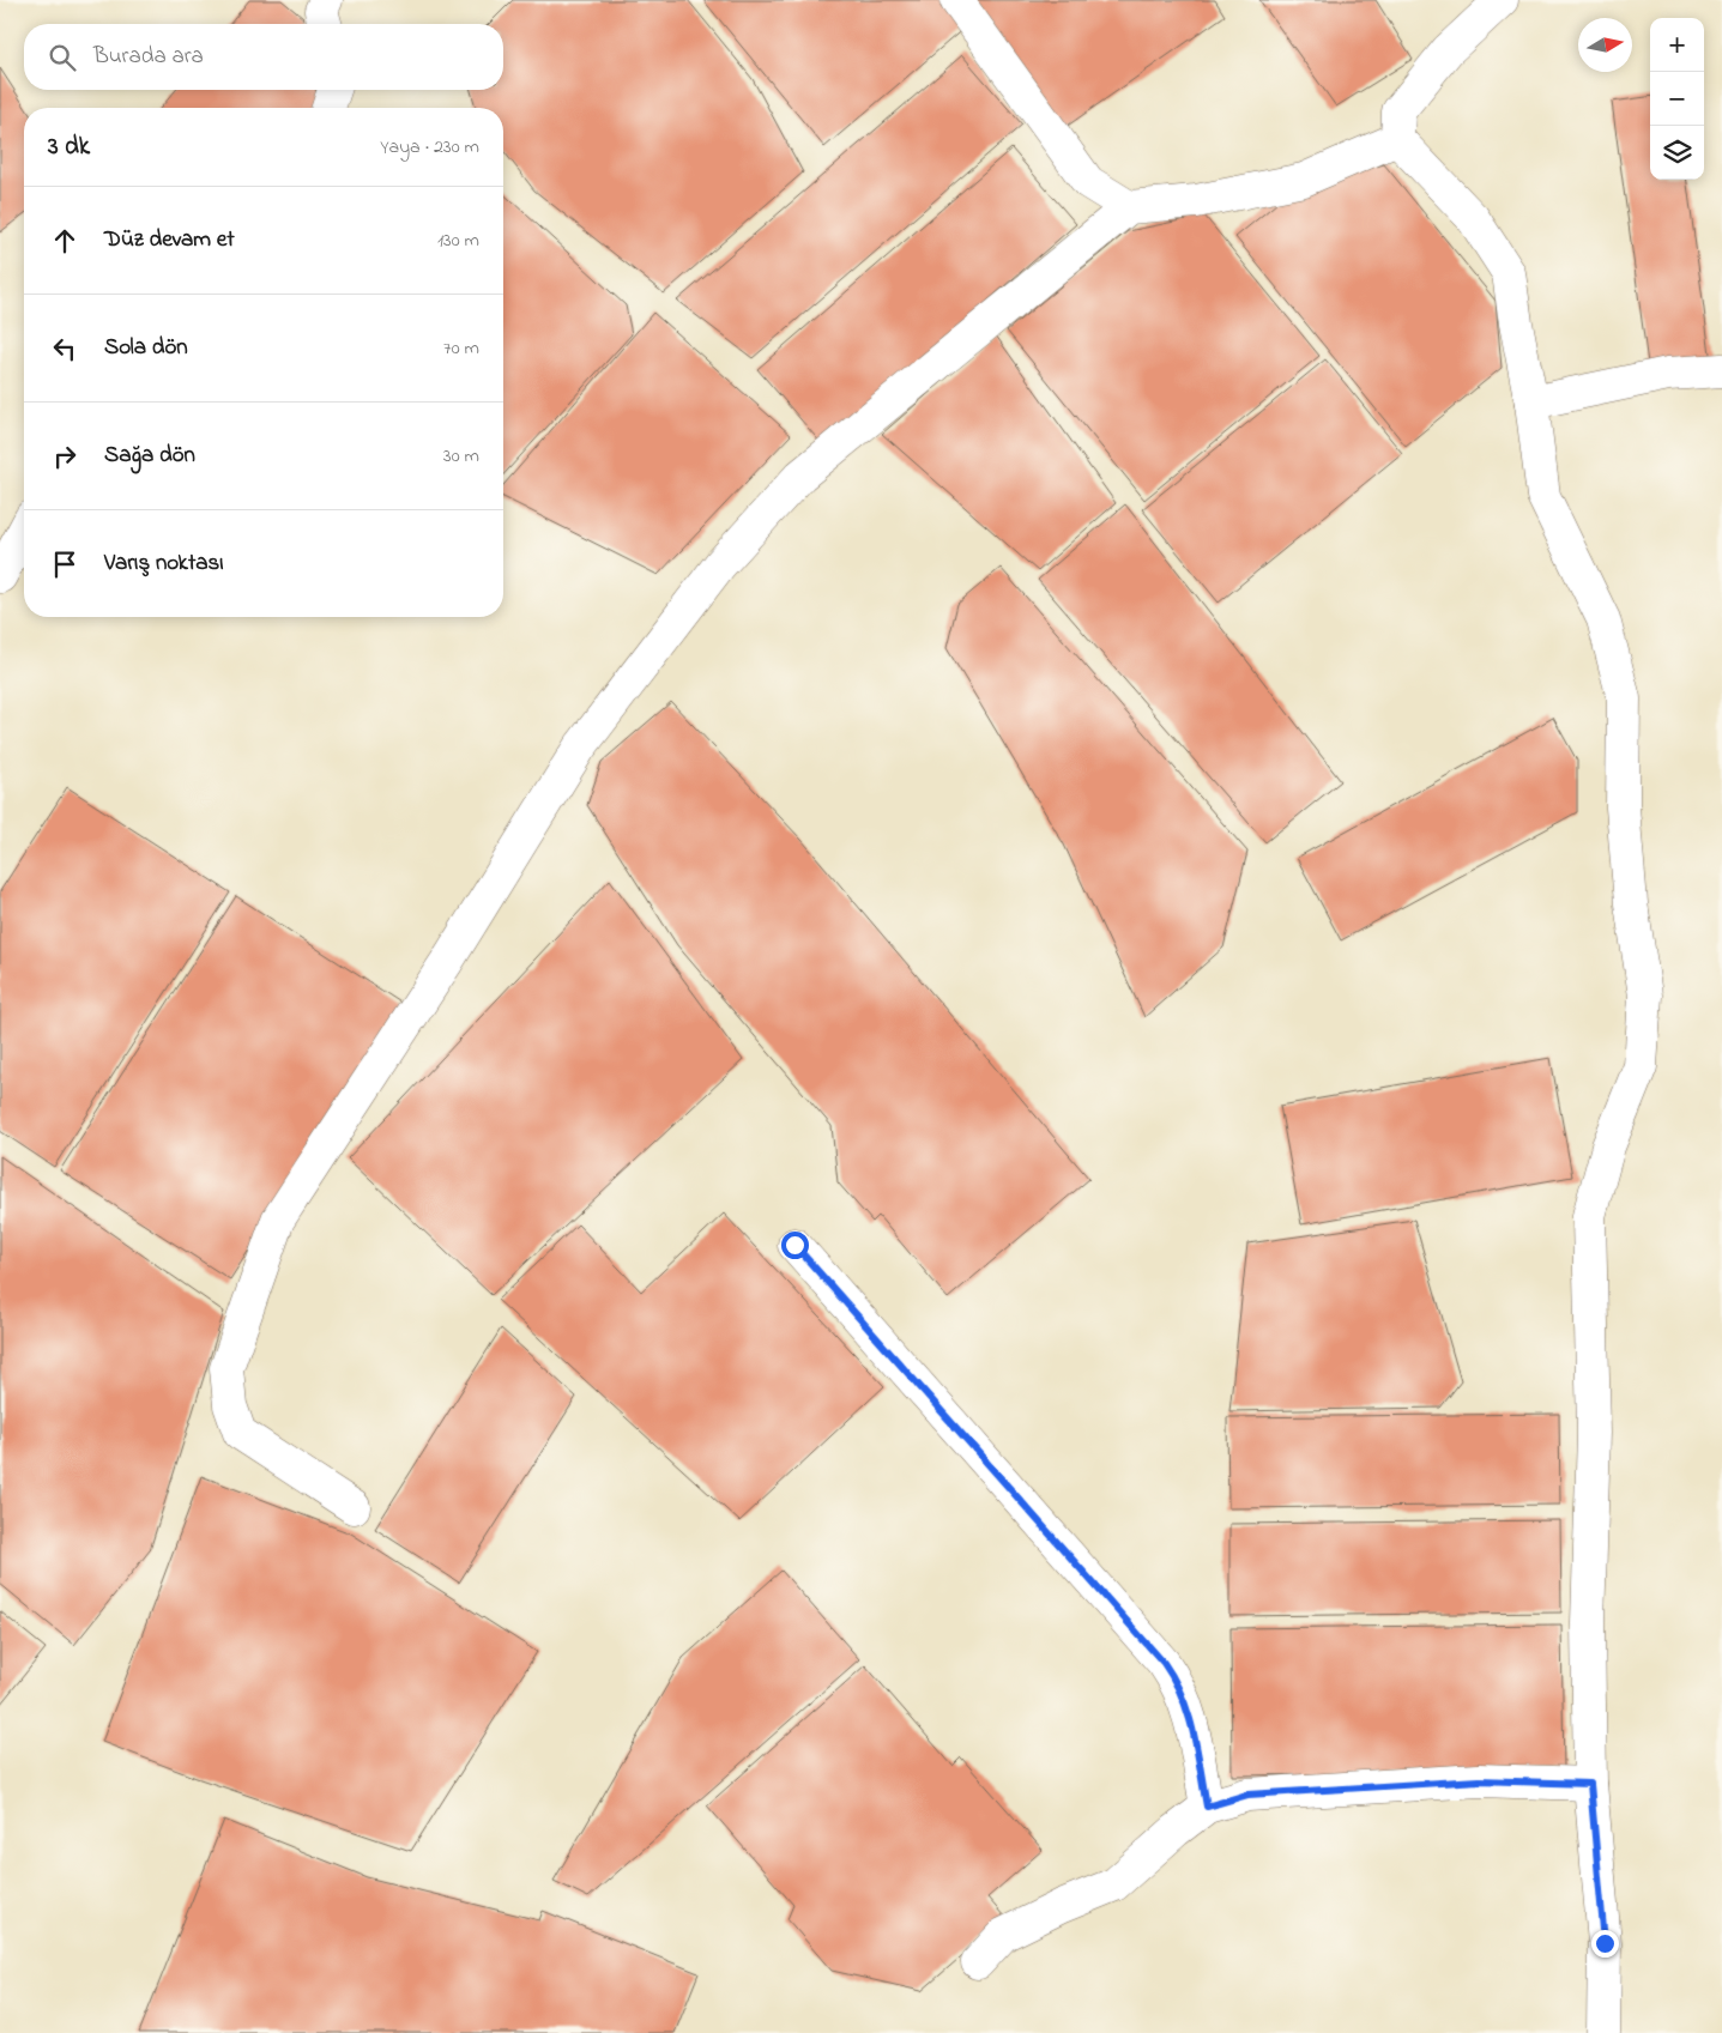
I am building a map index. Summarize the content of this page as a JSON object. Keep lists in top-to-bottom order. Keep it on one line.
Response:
{"north":"right","page":{"map_buttons":["+","−"],"search":"Burada ara","heading":["3 dk","Yaya · 230 m"],"list":[["Düz devam et","130 m"],["Sola dön","70 m"],["Sağa dön","30 m"],"Varış noktası"]}}
